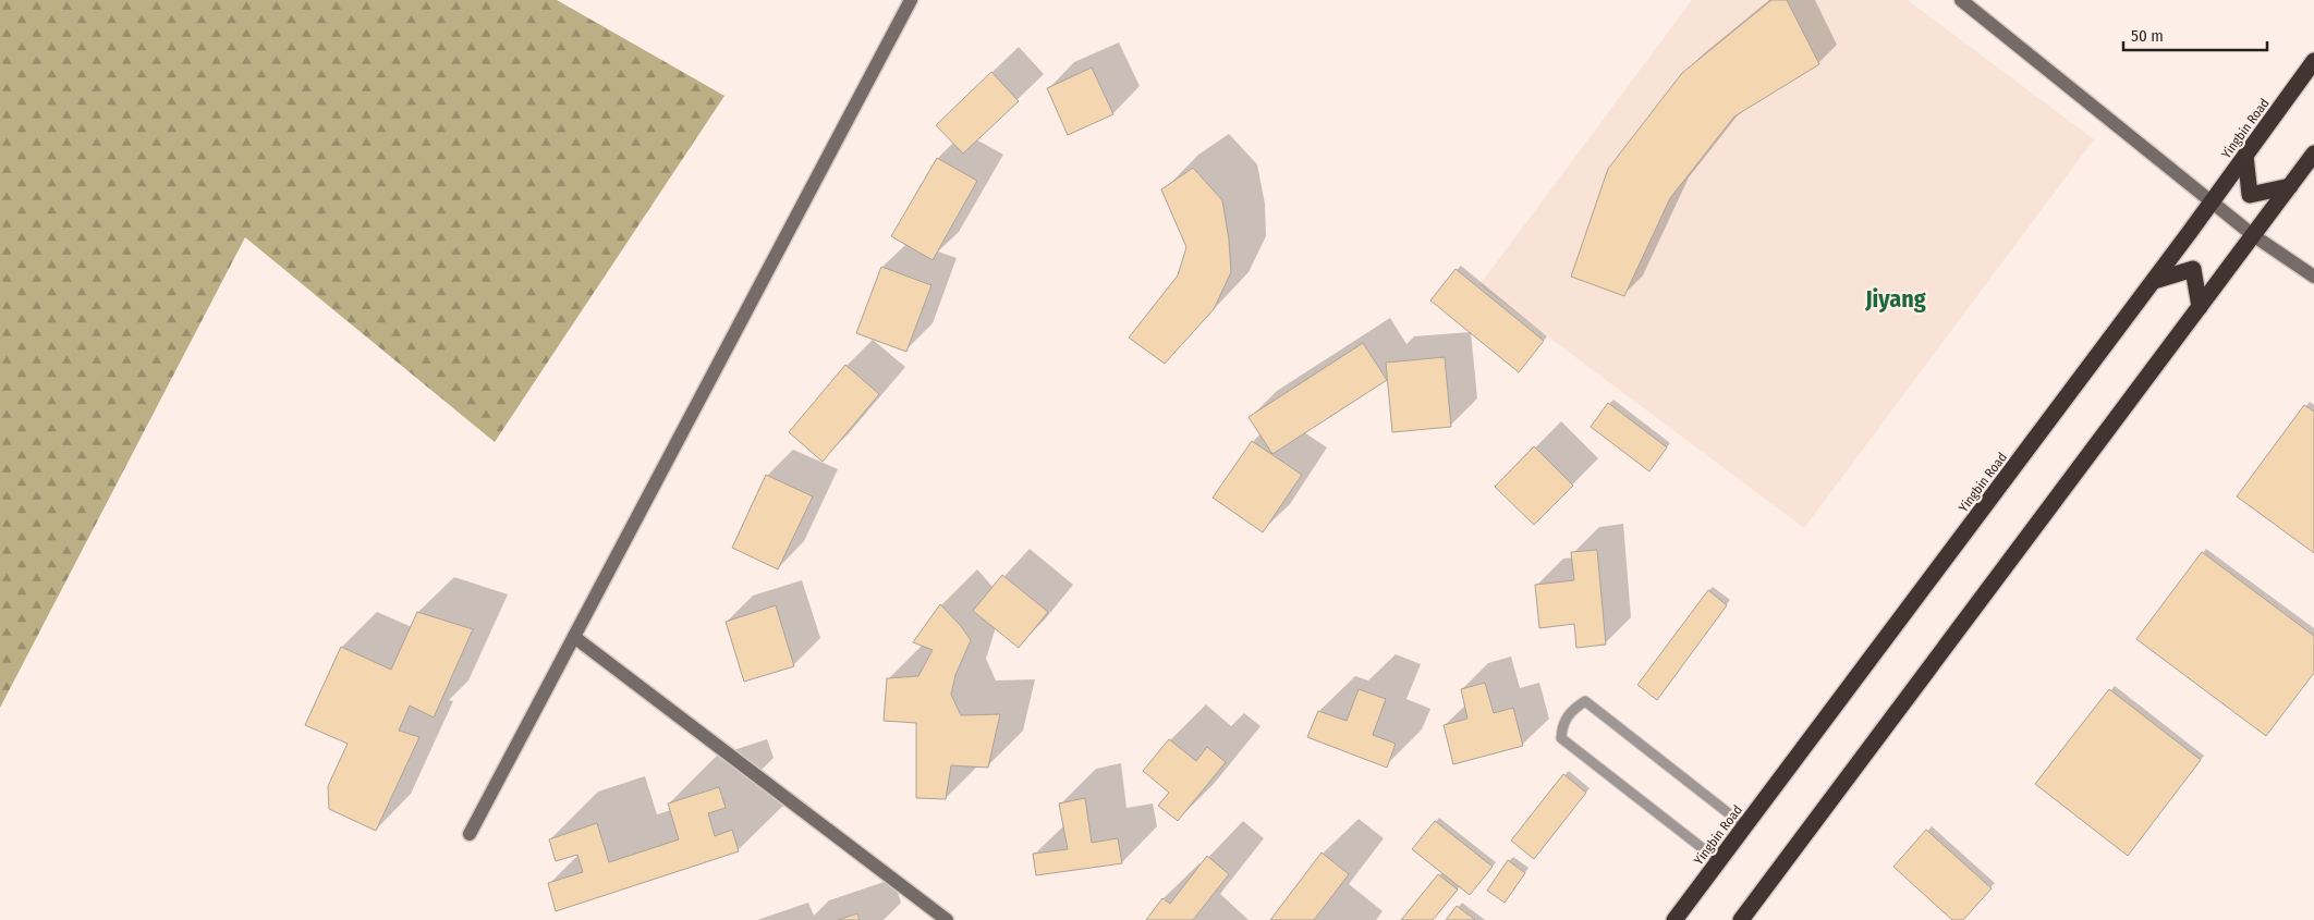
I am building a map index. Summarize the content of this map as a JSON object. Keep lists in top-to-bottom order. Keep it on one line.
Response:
{"streets":{"highway":["Yingbin Road"]},"districts":["Jiyang"],"scale_bar":"50 m"}
